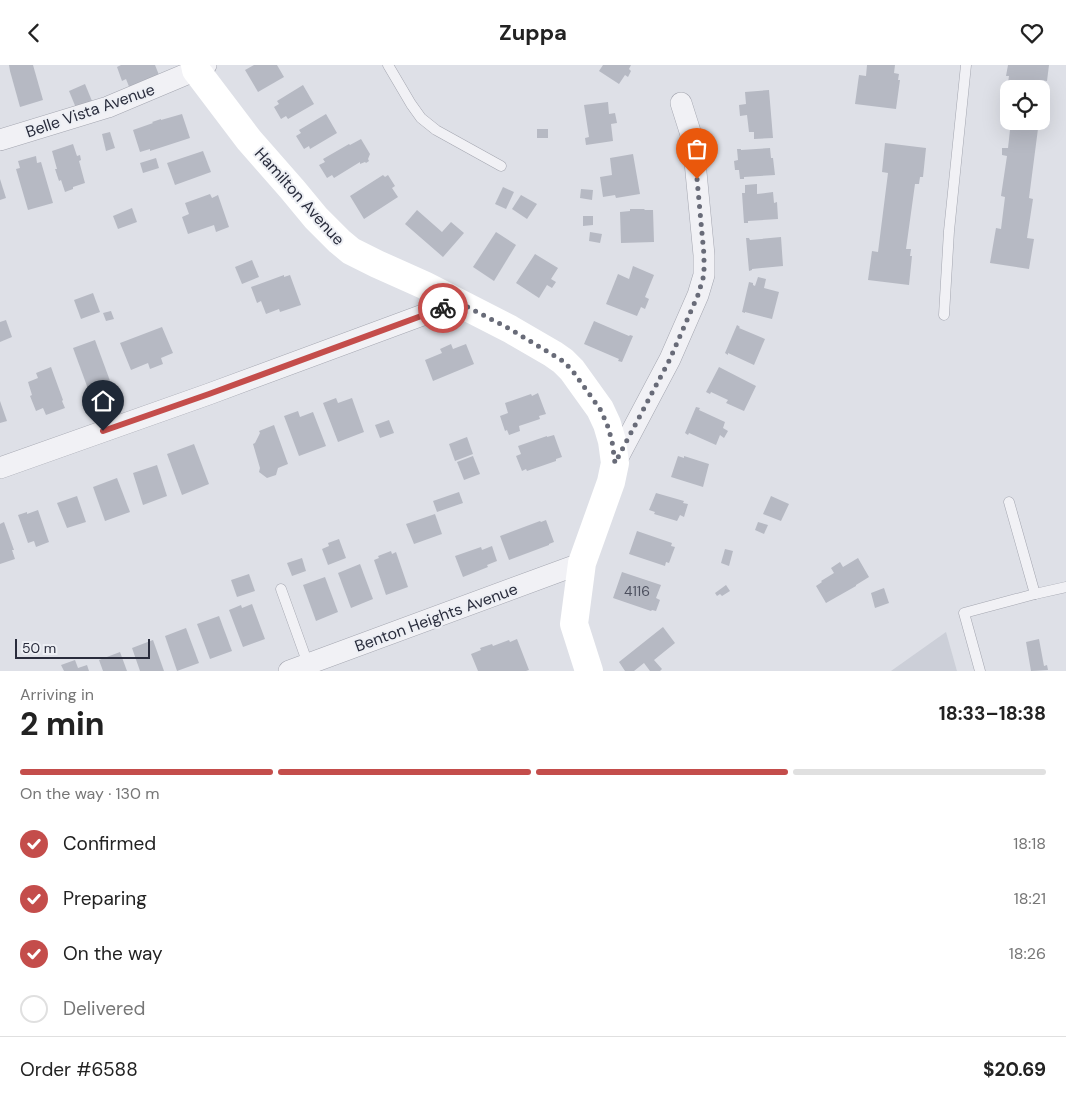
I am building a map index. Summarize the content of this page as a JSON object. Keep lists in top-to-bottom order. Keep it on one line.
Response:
{"streets":{"street":["Belle Vista Avenue","Hamilton Avenue","Benton Heights Avenue"]},"crossings":[["Belle Vista Avenue","Hamilton Avenue"],["Hamilton Avenue","Benton Heights Avenue"]],"house_numbers":["4116"],"scale_bar":"50 m","page":{"header":"Zuppa","scale":"50 m","heading":["2 min","Arriving in","18:33–18:38"],"panel":["Order #6588","$20.69"],"bar":"On the way · 130 m","list":[["Confirmed","18:18"],["Preparing","18:21"],["On the way","18:26"],"Delivered"]}}
